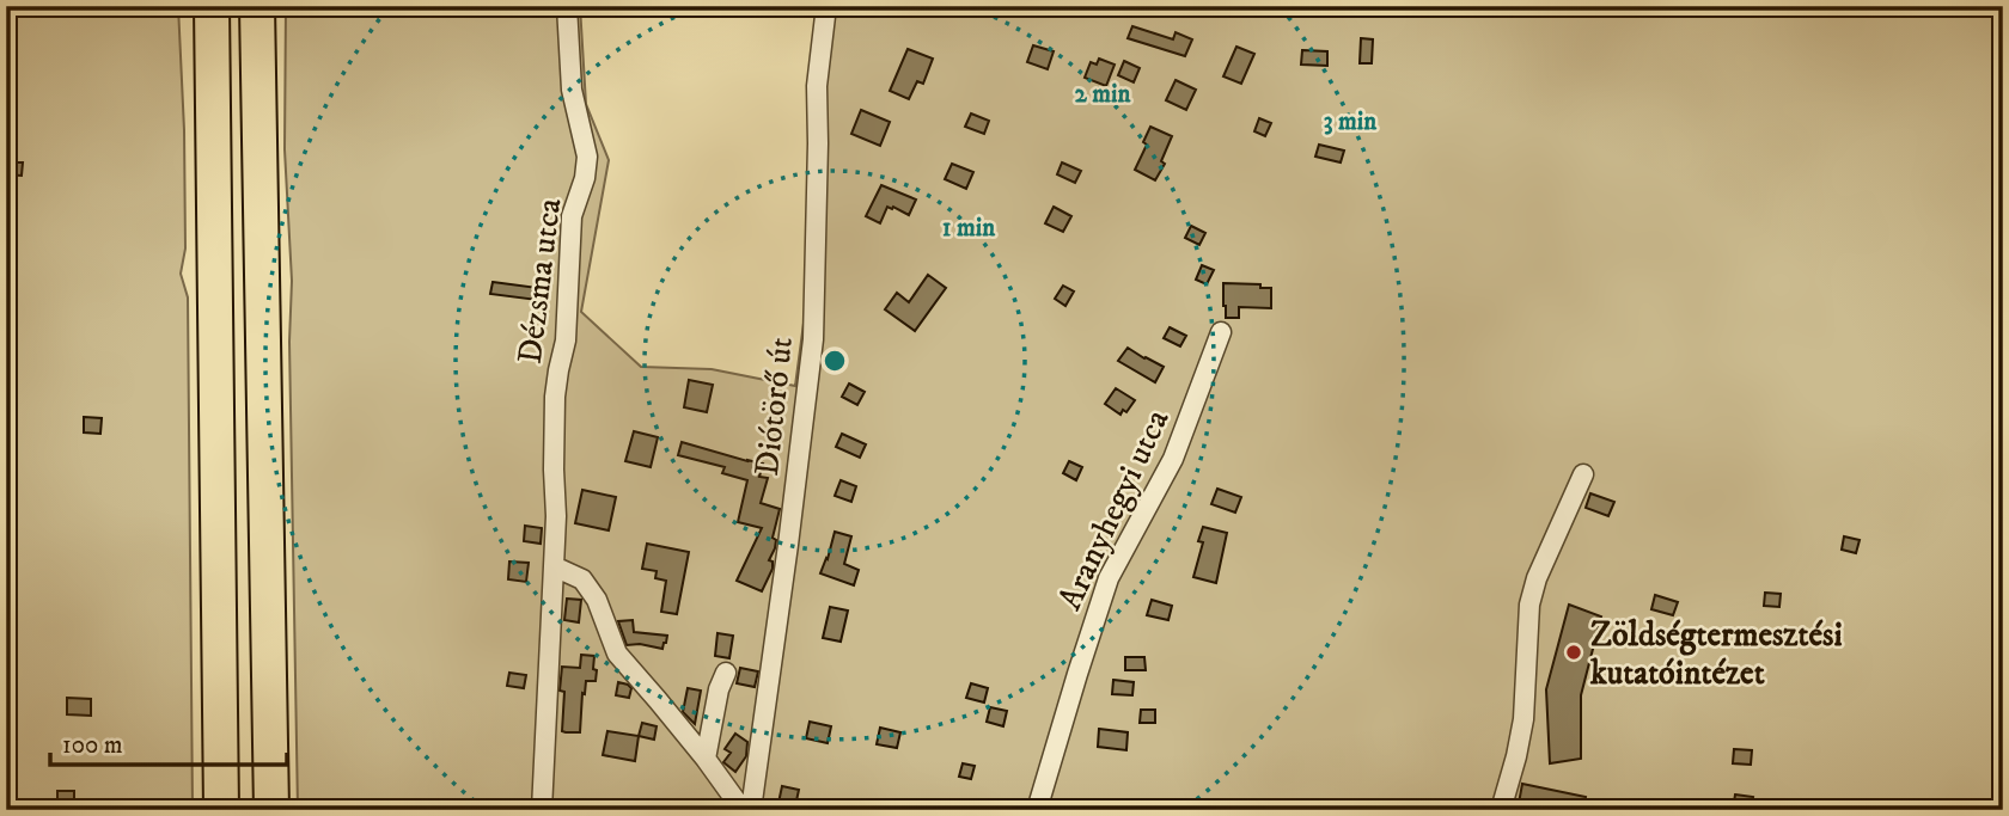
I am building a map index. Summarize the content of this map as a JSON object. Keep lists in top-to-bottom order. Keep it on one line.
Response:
{"streets":{"street":["Dézsma utca","Diótörő út","Aranyhegyi utca"]},"places":["Zöldségtermesztési kutatóintézet"],"scale_bar":"100 m","rings":["2 min","3 min","1 min"]}
